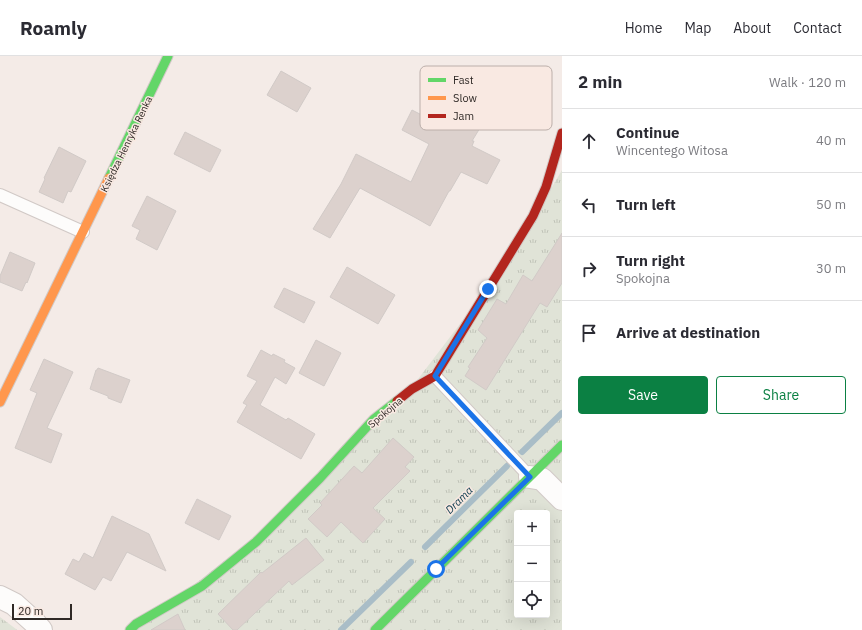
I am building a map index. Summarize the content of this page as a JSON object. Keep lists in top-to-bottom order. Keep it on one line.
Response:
{"streets":{"street":["Księdza Henryka Renka","Spokojna"]},"water":["Drama"],"legend":["Fast","Slow","Jam"],"scale_bar":"20 m","page":{"header":"Roamly","nav":["Home","Map","About","Contact"],"heading":["2 min","Walk · 120 m"],"list":[["Continue","Wincentego Witosa","40 m"],["Turn left","50 m"],["Turn right","Spokojna","30 m"],"Arrive at destination"],"buttons":["Save","Share"],"map_buttons":["+","−"],"scale":"20 m"}}
